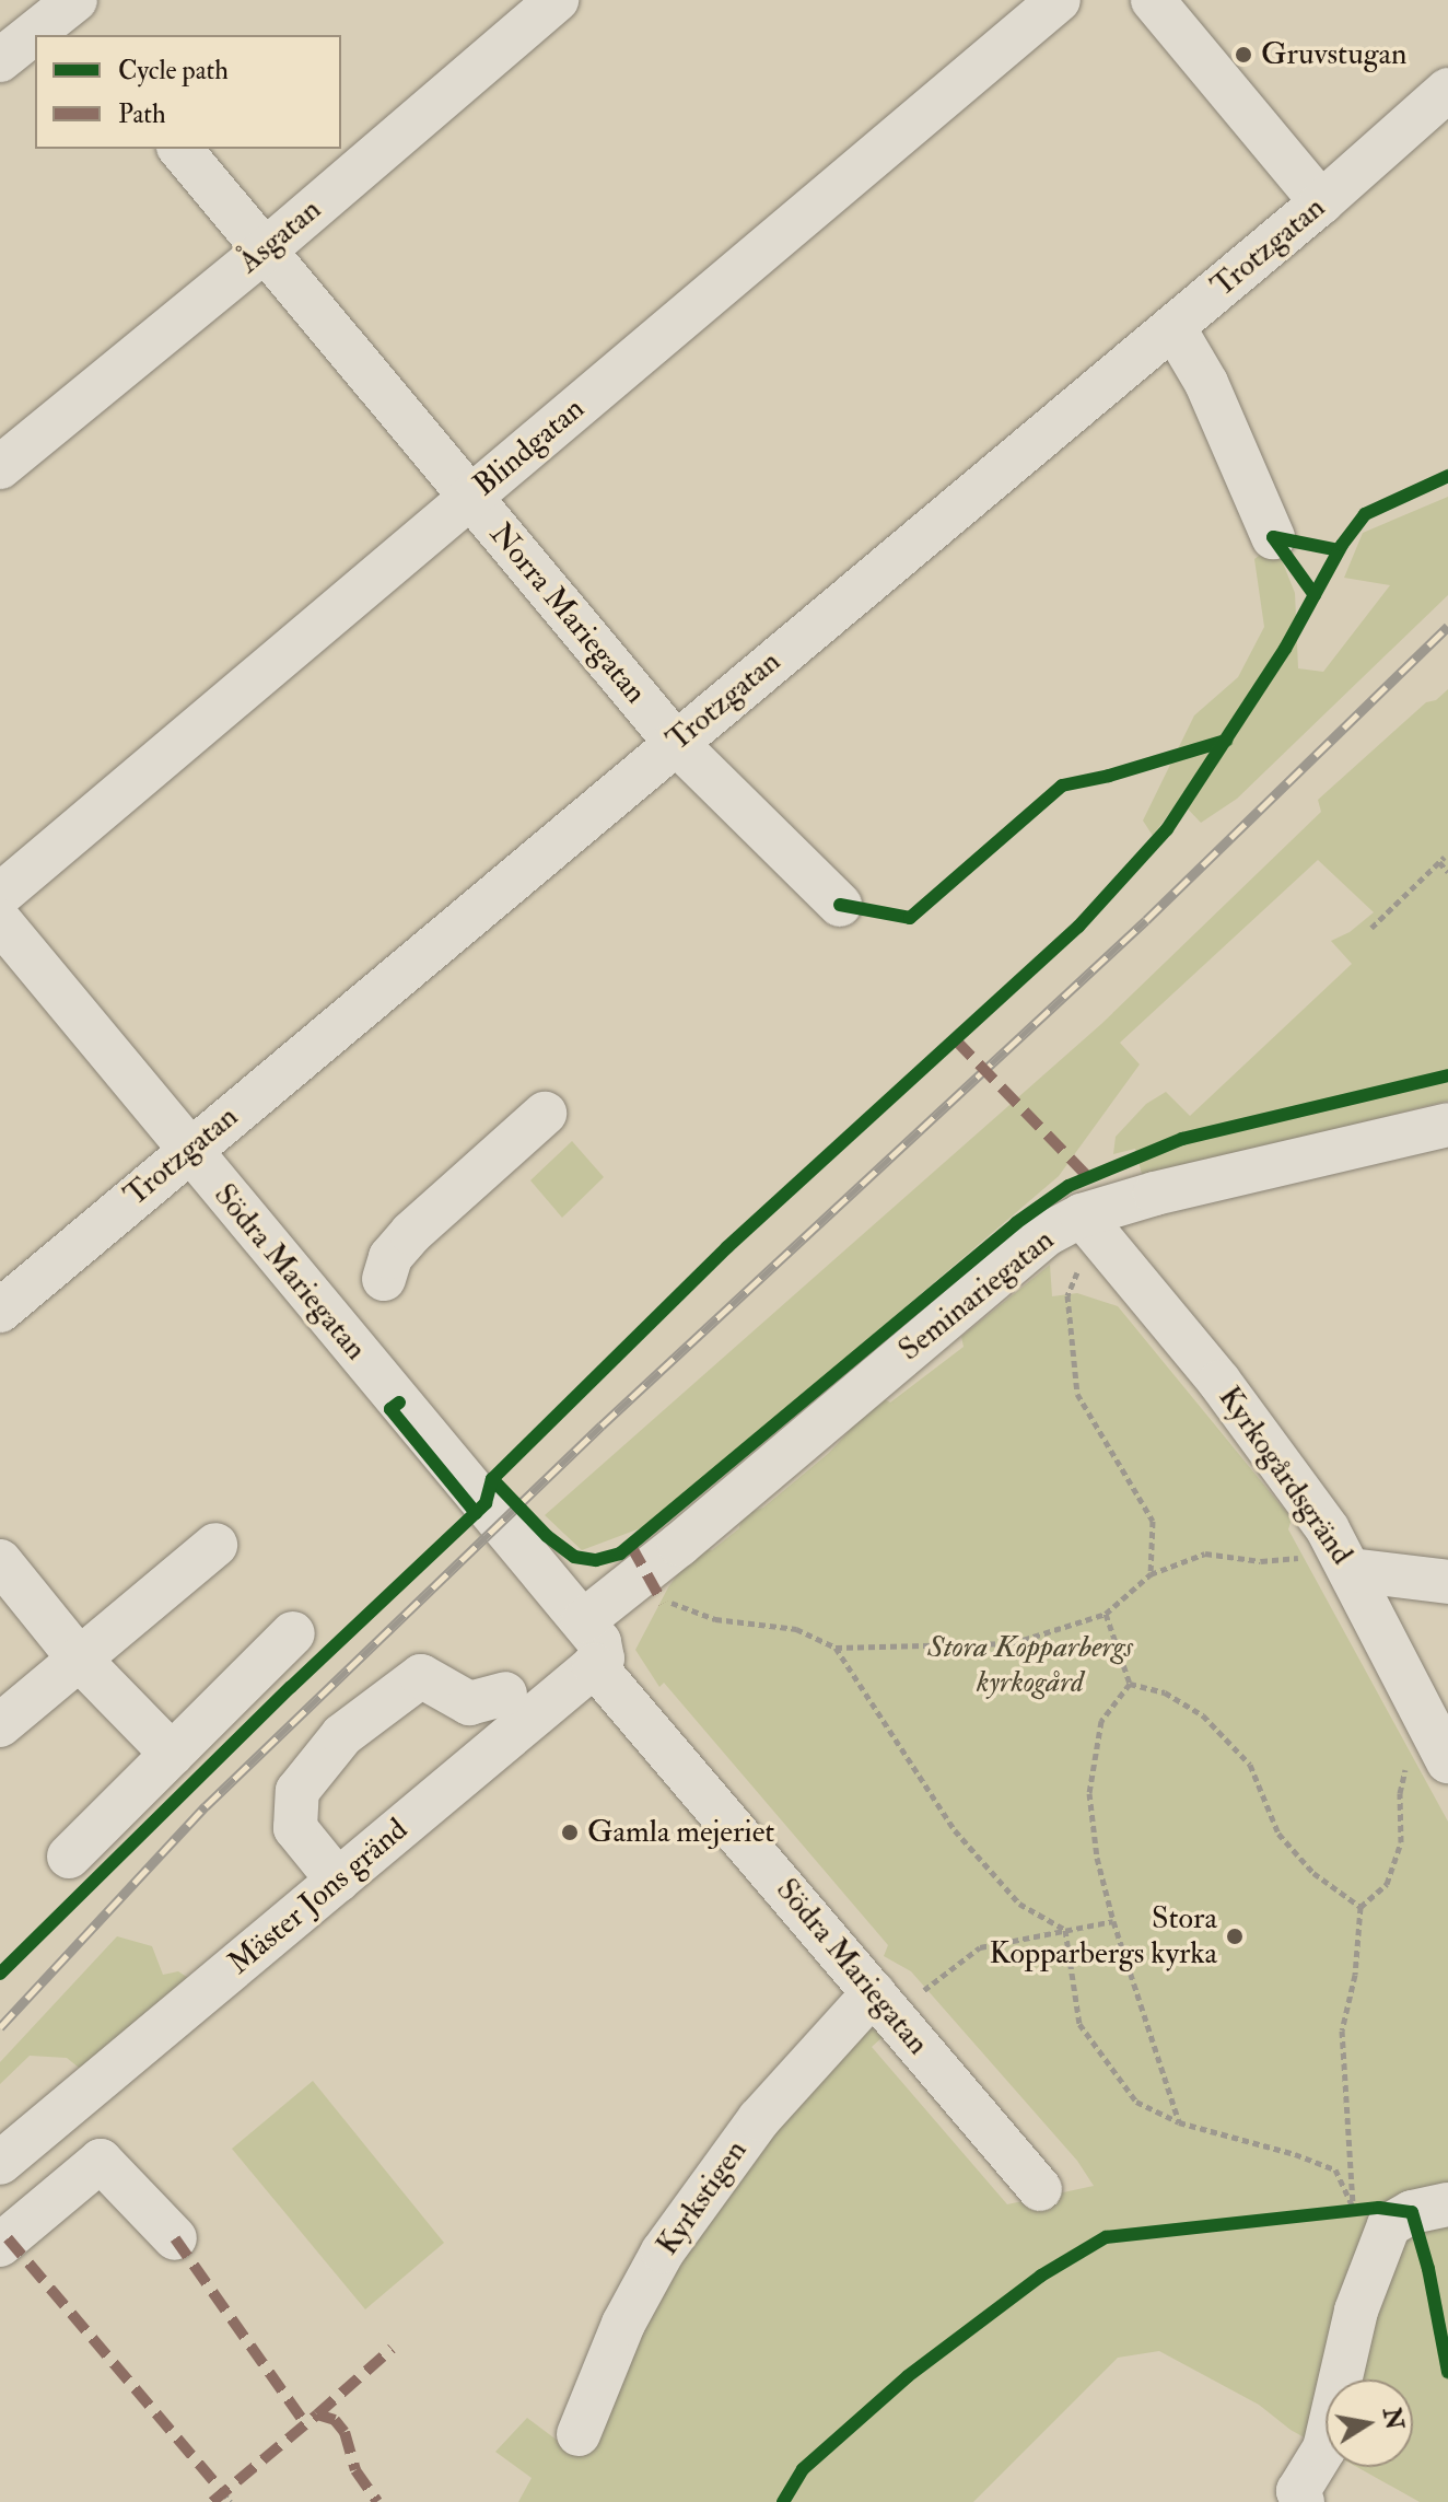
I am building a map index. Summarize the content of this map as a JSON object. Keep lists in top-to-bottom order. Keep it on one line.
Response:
{"streets":{"street":["Åsgatan","Trotzgatan","Blindgatan","Norra Mariegatan","Södra Mariegatan","Seminariegatan","Kyrkogårdsgränd","Mäster Jons gränd","Kyrkstigen"]},"crossings":[["Åsgatan","Norra Mariegatan"],["Trotzgatan","Norra Mariegatan"],["Trotzgatan","Södra Mariegatan"],["Blindgatan","Norra Mariegatan"],["Södra Mariegatan","Seminariegatan"],["Södra Mariegatan","Mäster Jons gränd"],["Södra Mariegatan","Kyrkstigen"],["Seminariegatan","Kyrkogårdsgränd"]],"parks":["Stora Kopparbergs kyrkogård"],"places":["Gruvstugan","Gamla mejeriet","Stora Kopparbergs kyrka"],"legend":["Cycle path","Path"],"north":"right"}
